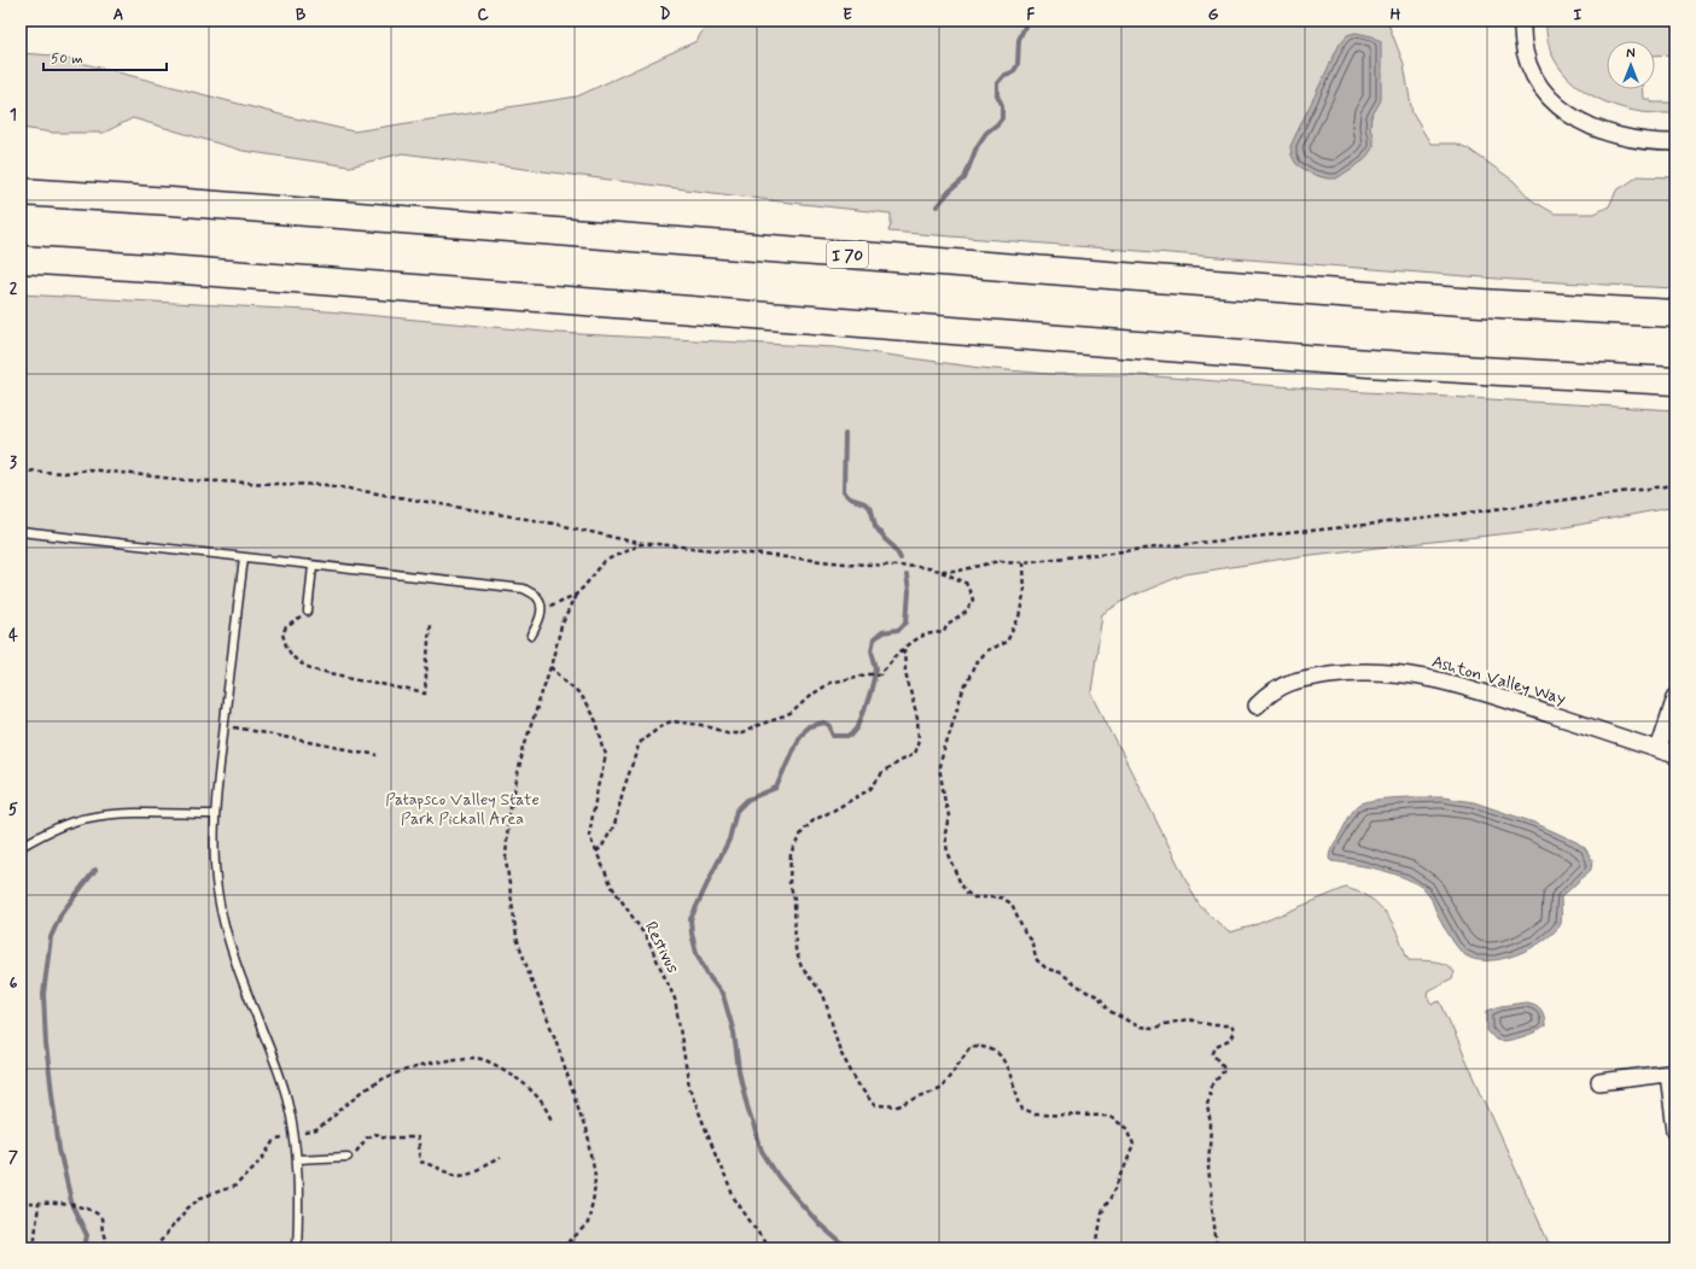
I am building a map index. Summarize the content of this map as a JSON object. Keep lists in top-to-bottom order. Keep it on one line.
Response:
{"streets":{"highway":["I 70"],"street":["Ashton Valley Way"],"path":["Restivus"]},"parks":["Patapsco Valley State Park Pickall Area"],"scale_bar":"50 m","north":"top","grid":{"columns":["A","B","C","D","E","F","G","H","I"],"rows":["1","2","3","4","5","6","7"]}}
